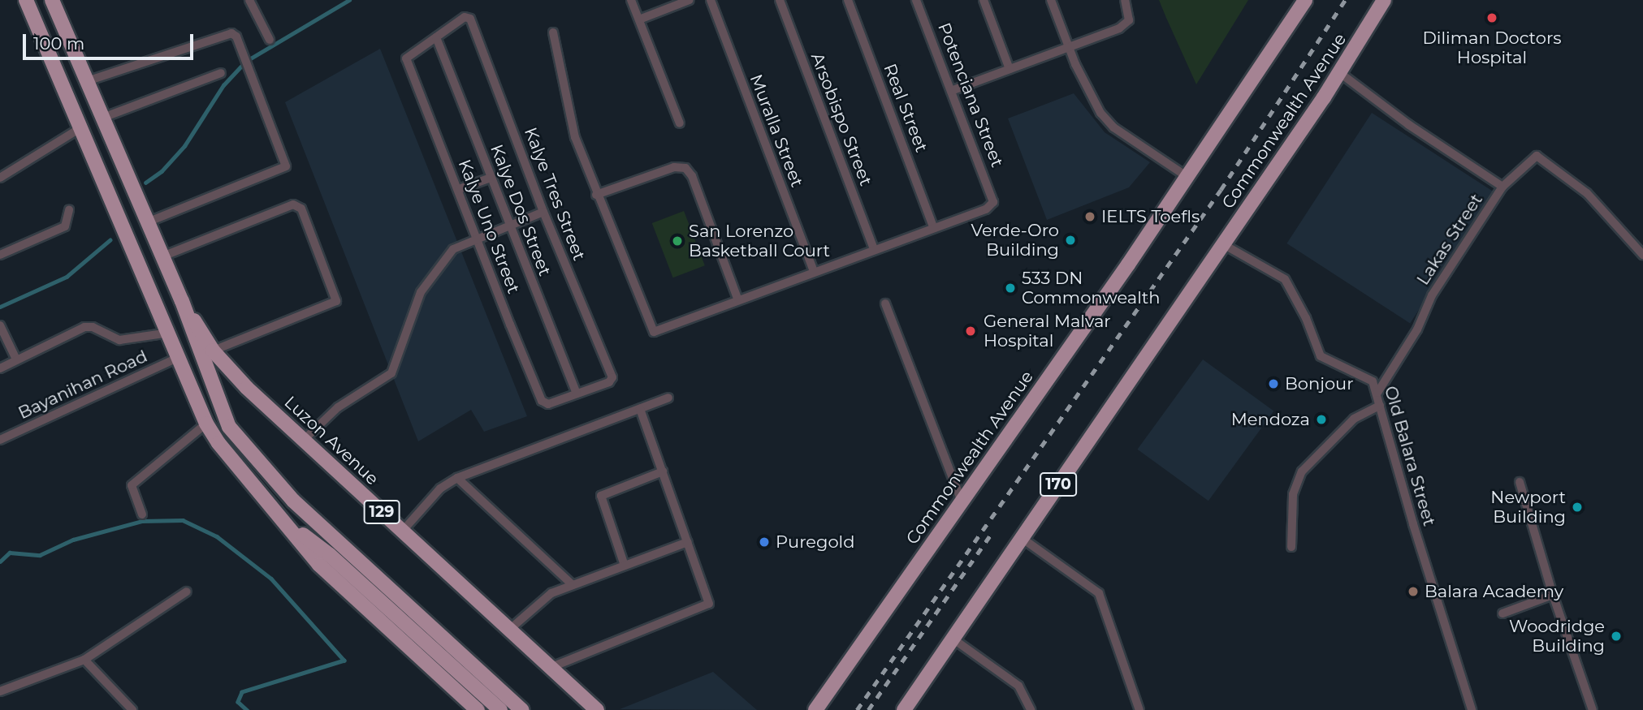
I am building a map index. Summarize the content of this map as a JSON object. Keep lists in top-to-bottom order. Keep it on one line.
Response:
{"streets":{"main road":["Commonwealth Avenue","Luzon Avenue","170","129"],"street":["Potenciana Street","Real Street","Arsobispo Street","Muralla Street","Kalye Tres Street","Kalye Dos Street","Kalye Uno Street","Lakas Street","Bayanihan Road","Old Balara Street"]},"crossings":[["Potenciana Street","Real Street"],["Commonwealth Avenue","Lakas Street"],["Commonwealth Avenue","Old Balara Street"],["Kalye Tres Street","Kalye Dos Street"],["Kalye Tres Street","Kalye Uno Street"],["Kalye Dos Street","Kalye Uno Street"],["Lakas Street","Old Balara Street"]],"places":["Diliman Doctors Hospital","IELTS Toefls","Verde-Oro Building","San Lorenzo Basketball Court","533 DN Commonwealth","General Malvar Hospital","Bonjour","Mendoza","Newport Building","Puregold","Balara Academy","Woodridge Building"],"scale_bar":"100 m"}
